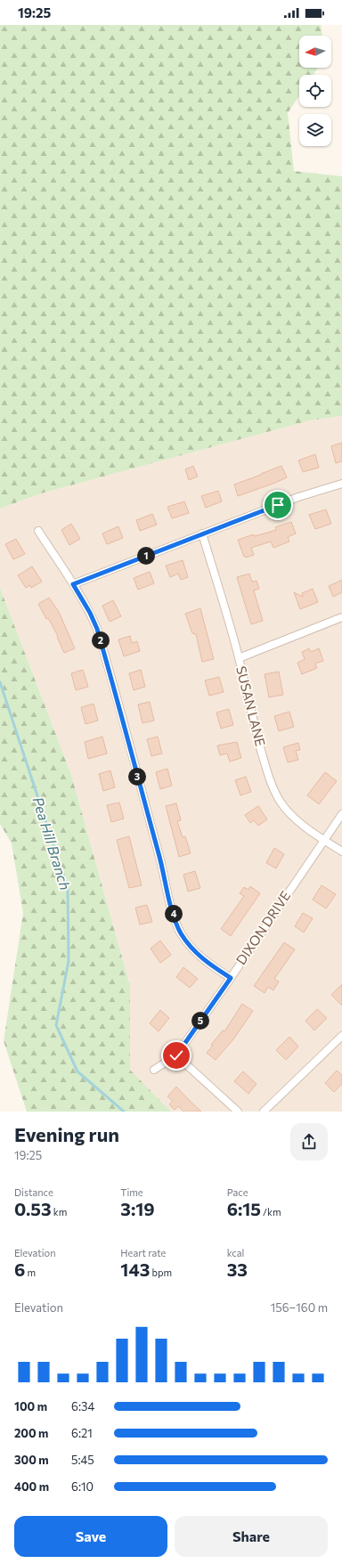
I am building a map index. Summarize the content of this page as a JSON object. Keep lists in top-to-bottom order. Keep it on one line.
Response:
{"streets":{"street":["SUSAN LANE","DIXON DRIVE"]},"crossings":[["SUSAN LANE","DIXON DRIVE"]],"water":["Pea Hill Branch"],"north":"left","page":{"status":"19:25","pins":["1","2","3","4","5"],"heading":["Evening run","19:25"],"stats":[["Distance","0.53 km"],["Time","3:19"],["Pace","6:15 /km"],["Elevation","6 m"],["Heart rate","143 bpm"],["kcal","33"]],"chart":["Elevation","156–160 m"],"list":[{"name":"100 m","note":"6:34"},{"name":"200 m","note":"6:21"},{"name":"300 m","note":"5:45"},{"name":"400 m","note":"6:10"}],"buttons":["Save","Share"]}}
